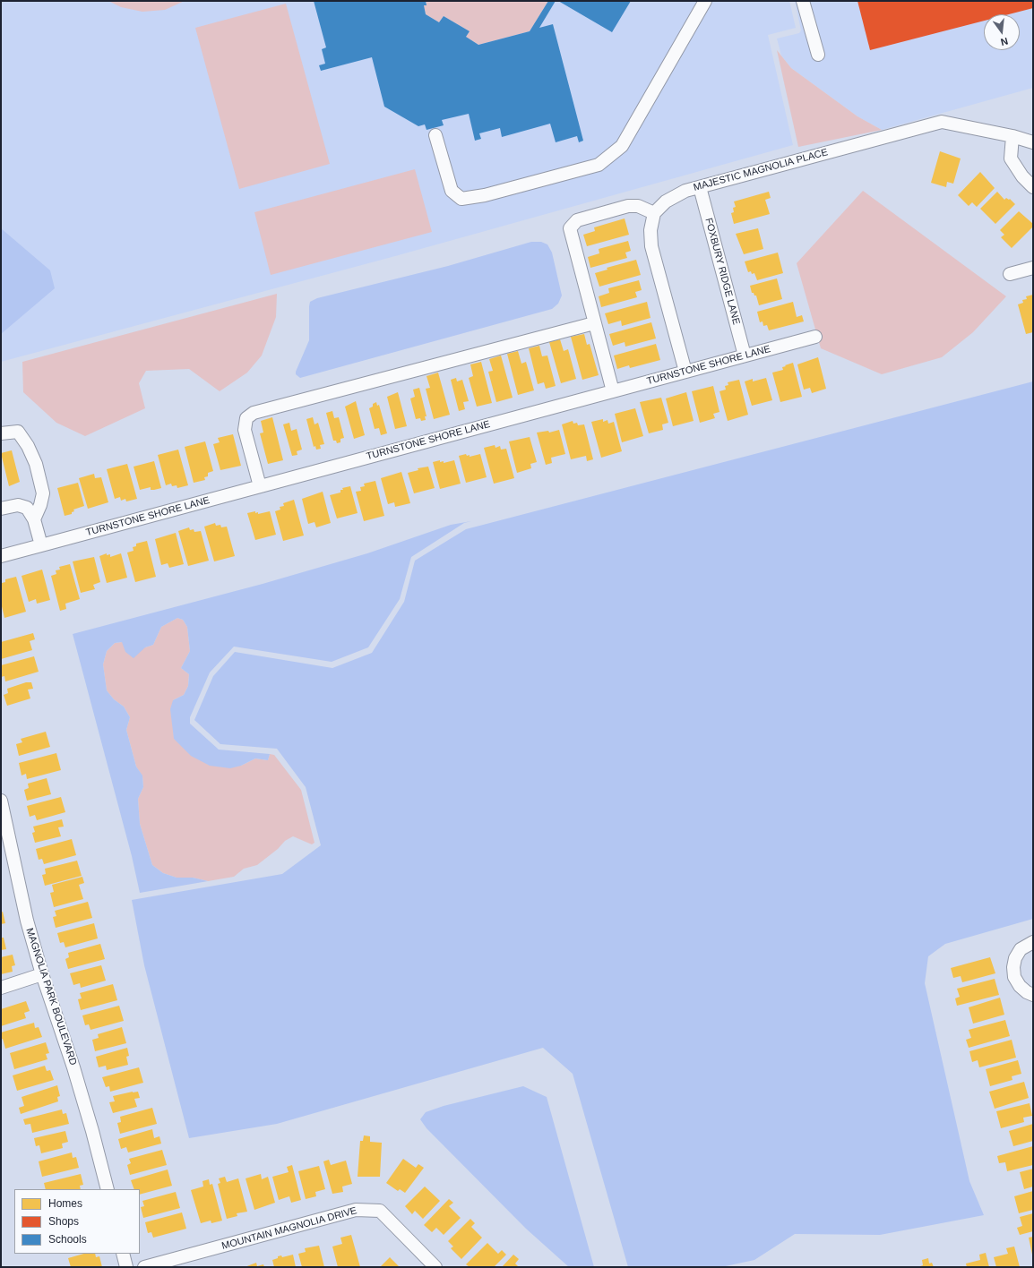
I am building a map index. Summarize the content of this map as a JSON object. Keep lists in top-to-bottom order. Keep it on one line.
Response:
{"streets":{"street":["MAJESTIC MAGNOLIA PLACE","FOXBURY RIDGE LANE","TURNSTONE SHORE LANE","MAGNOLIA PARK BOULEVARD","MOUNTAIN MAGNOLIA DRIVE"]},"crossings":[["MAJESTIC MAGNOLIA PLACE","FOXBURY RIDGE LANE"],["FOXBURY RIDGE LANE","TURNSTONE SHORE LANE"]],"legend":["Homes","Shops","Schools"],"north":"bottom"}
